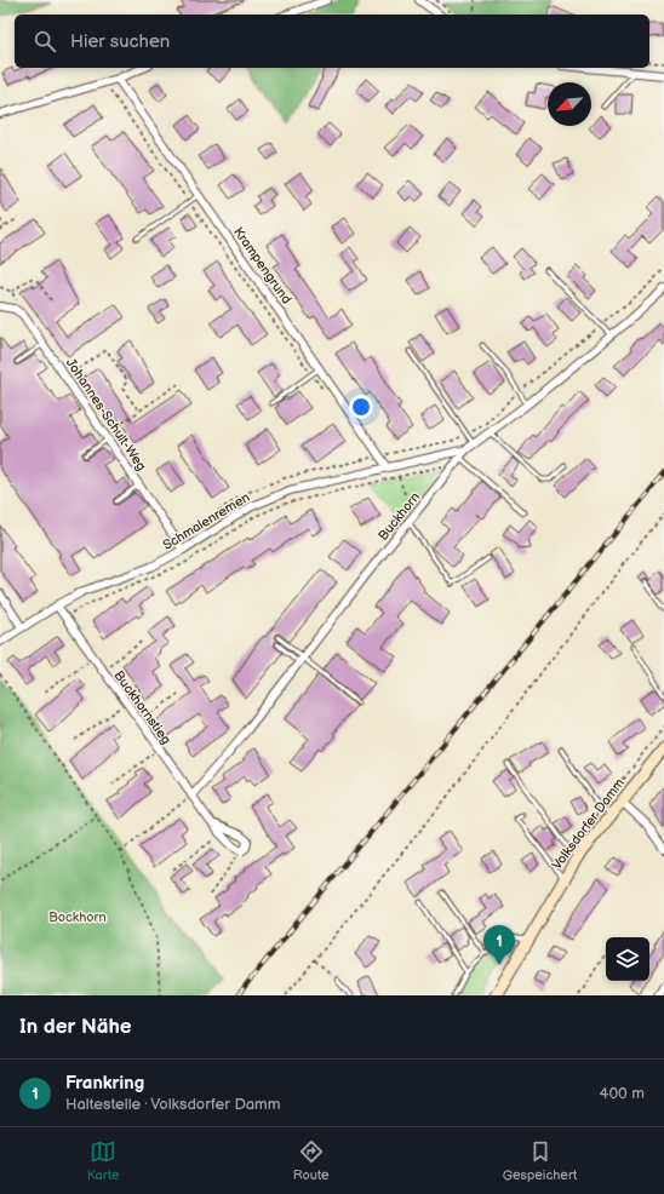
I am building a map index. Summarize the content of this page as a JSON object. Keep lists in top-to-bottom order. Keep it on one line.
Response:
{"streets":{"main road":["Volksdorfer Damm"],"street":["Krampengrund","Johannes-Schult-Weg","Buckhorn","Schmalenremen","Buckhornstieg"]},"crossings":[["Krampengrund","Schmalenremen"],["Johannes-Schult-Weg","Schmalenremen"],["Buckhorn","Schmalenremen"],["Buckhorn","Buckhornstieg"],["Schmalenremen","Buckhornstieg"]],"parks":["Bockhorn"],"north":"bottom left","page":{"search":"Hier suchen","pins":"1","heading":"In der Nähe","list":[{"mark":"1","name":"Frankring","note":"Haltestelle · Volksdorfer Damm","value":"400 m"}],"nav":["Karte","Route","Gespeichert"]}}
